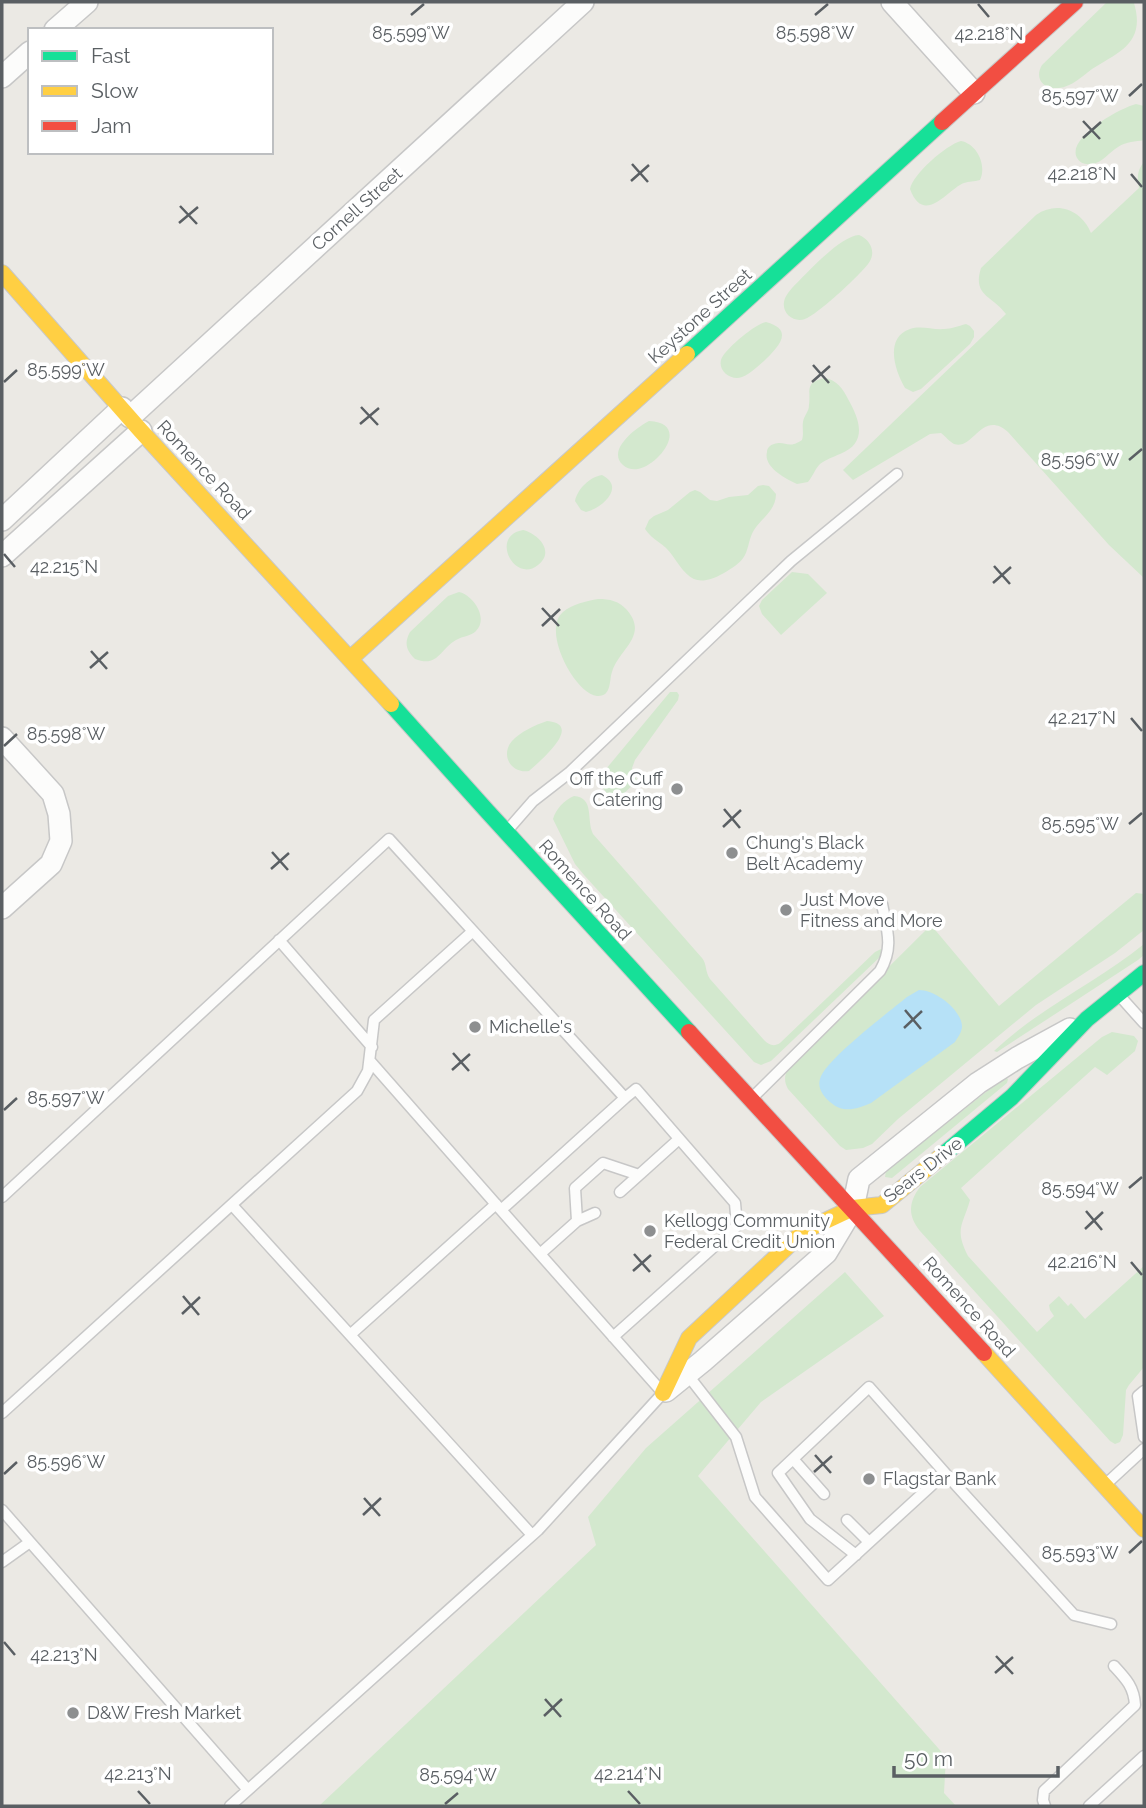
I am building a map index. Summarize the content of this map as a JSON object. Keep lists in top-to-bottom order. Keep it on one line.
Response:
{"streets":{"street":["Cornell Street","Keystone Street","Romence Road","Sears Drive"]},"crossings":[["Cornell Street","Romence Road"],["Keystone Street","Romence Road"],["Romence Road","Sears Drive"]],"places":["Off the Cuff Catering","Chung's Black Belt Academy","Just Move Fitness and More","Michelle's","Kellogg Community Federal Credit Union","Flagstar Bank","D&W Fresh Market"],"legend":["Fast","Slow","Jam"],"scale_bar":"50 m","coordinates":["85.599°W","85.598°W","42.218°N","85.597°W","85.596°W","42.215°N","42.217°N","85.595°W","85.594°W","42.216°N","85.593°W","42.213°N","42.214°N"]}
